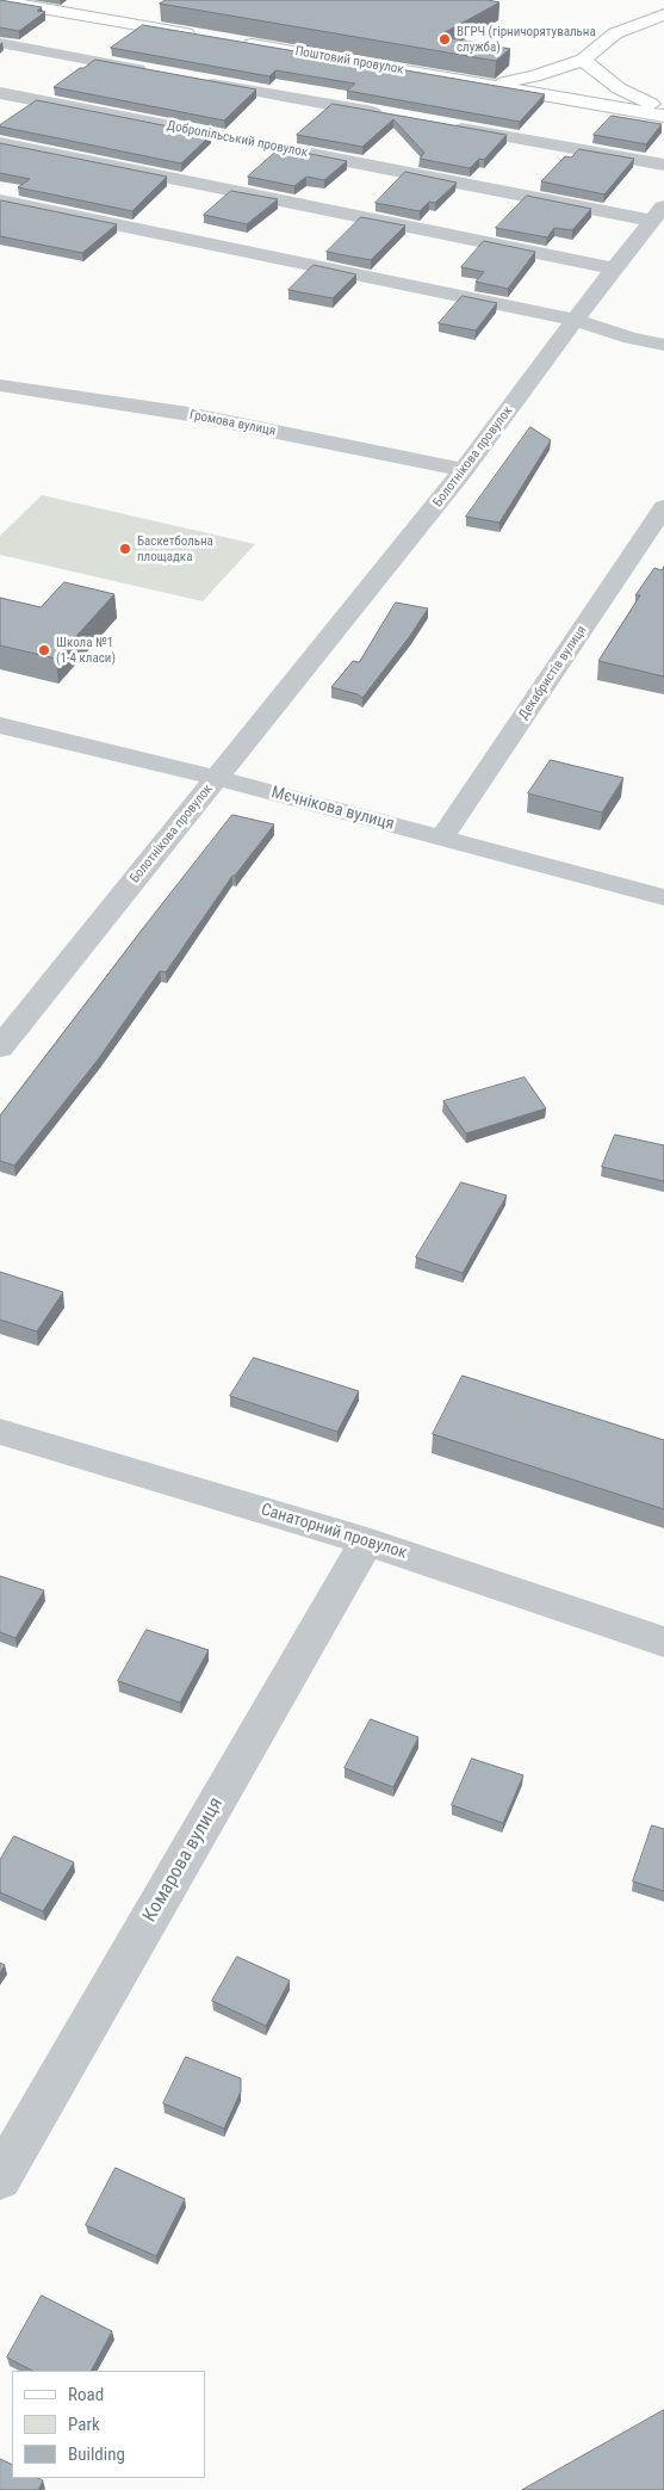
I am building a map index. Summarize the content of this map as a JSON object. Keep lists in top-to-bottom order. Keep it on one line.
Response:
{"streets":{"main road":["Поштовий провулок"],"street":["Добропільський провулок","Громова вулиця","Болотнікова провулок","Декабристів вулиця","Мєчнікова вулиця","Санаторний провулок","Комарова вулиця"]},"crossings":[["Добропільський провулок","Болотнікова провулок"],["Громова вулиця","Болотнікова провулок"],["Болотнікова провулок","Мєчнікова вулиця"],["Декабристів вулиця","Мєчнікова вулиця"],["Санаторний провулок","Комарова вулиця"]],"places":["ВГРЧ (гірничорятувальна служба)","Баскетбольна площадка","Школа №1 (1-4 класи)"],"legend":["Road","Park","Building"]}
